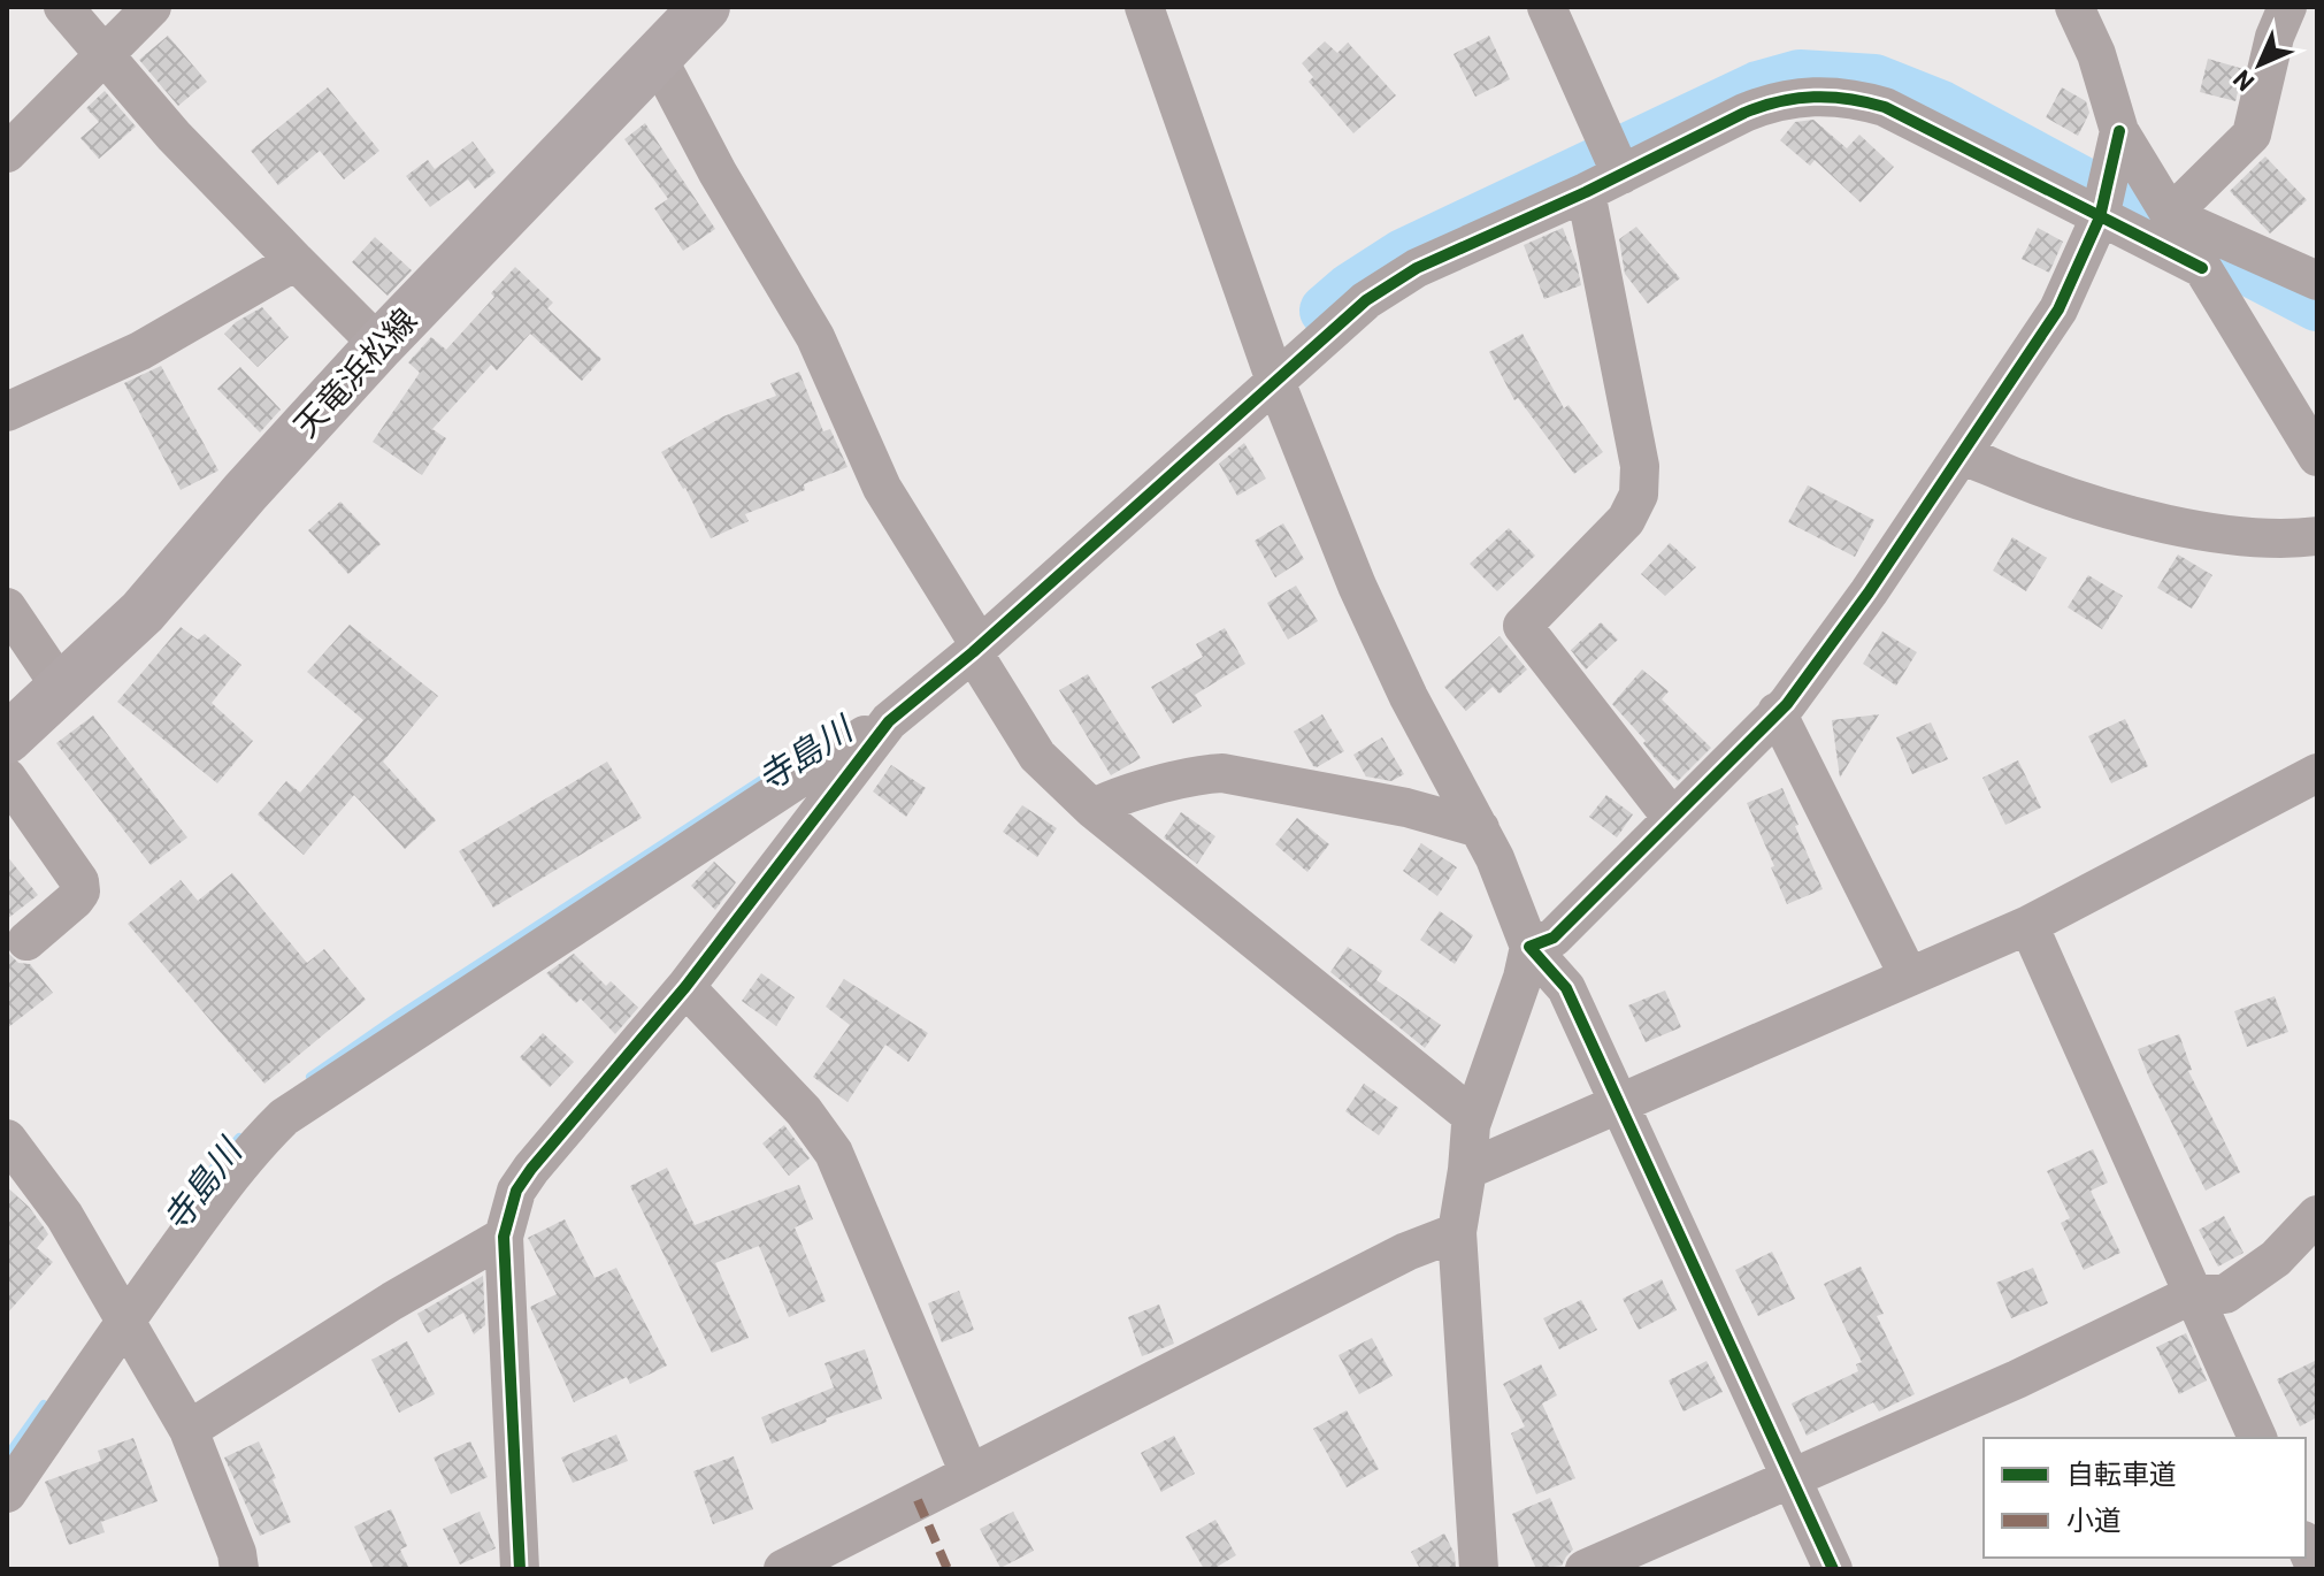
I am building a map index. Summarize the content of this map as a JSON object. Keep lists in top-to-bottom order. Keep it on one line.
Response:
{"streets":{"main road":["天竜浜松線"]},"water":["寺島川"],"legend":["自転車道","小道"],"north":"bottom left"}
